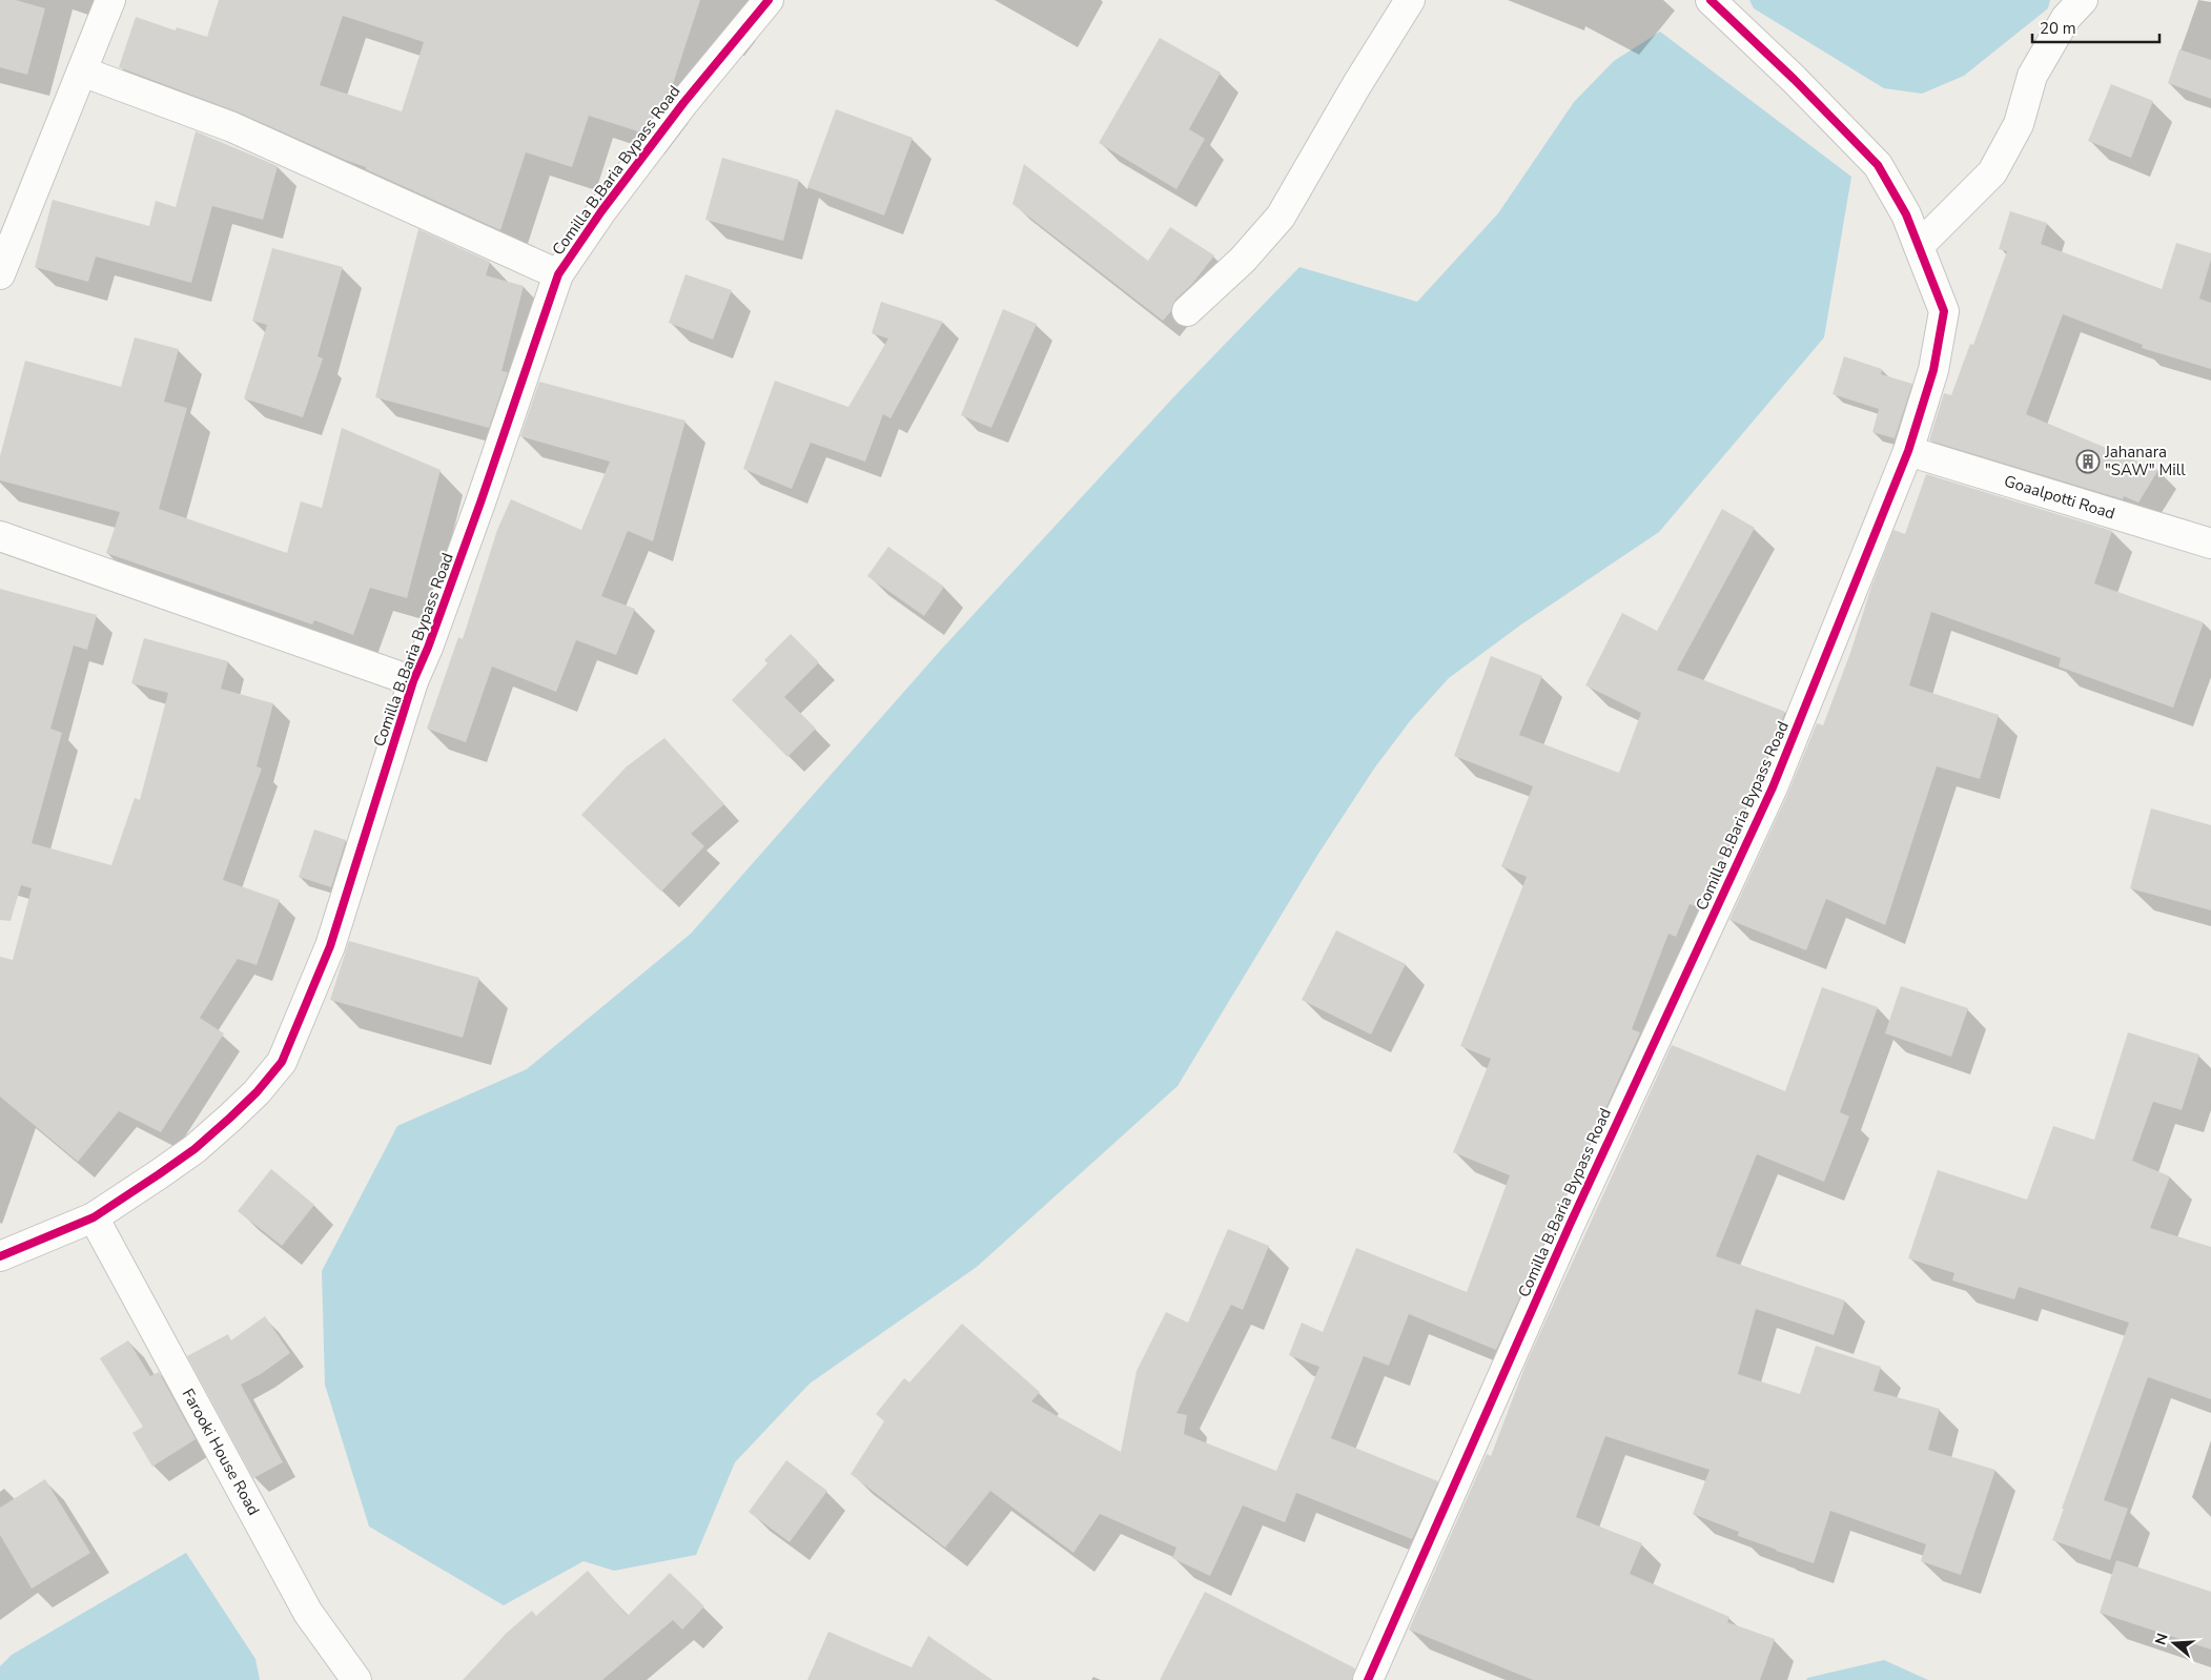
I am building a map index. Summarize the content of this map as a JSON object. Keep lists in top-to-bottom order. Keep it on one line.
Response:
{"streets":{"street":["Comilla B.Baria Bypass Road","Goaalpotti Road","Farooki House Road"]},"crossings":[["Comilla B.Baria Bypass Road","Goaalpotti Road"],["Comilla B.Baria Bypass Road","Farooki House Road"]],"places":{"building":["Jahanara \"SAW\" Mill"]},"scale_bar":"20 m","north":"left"}
